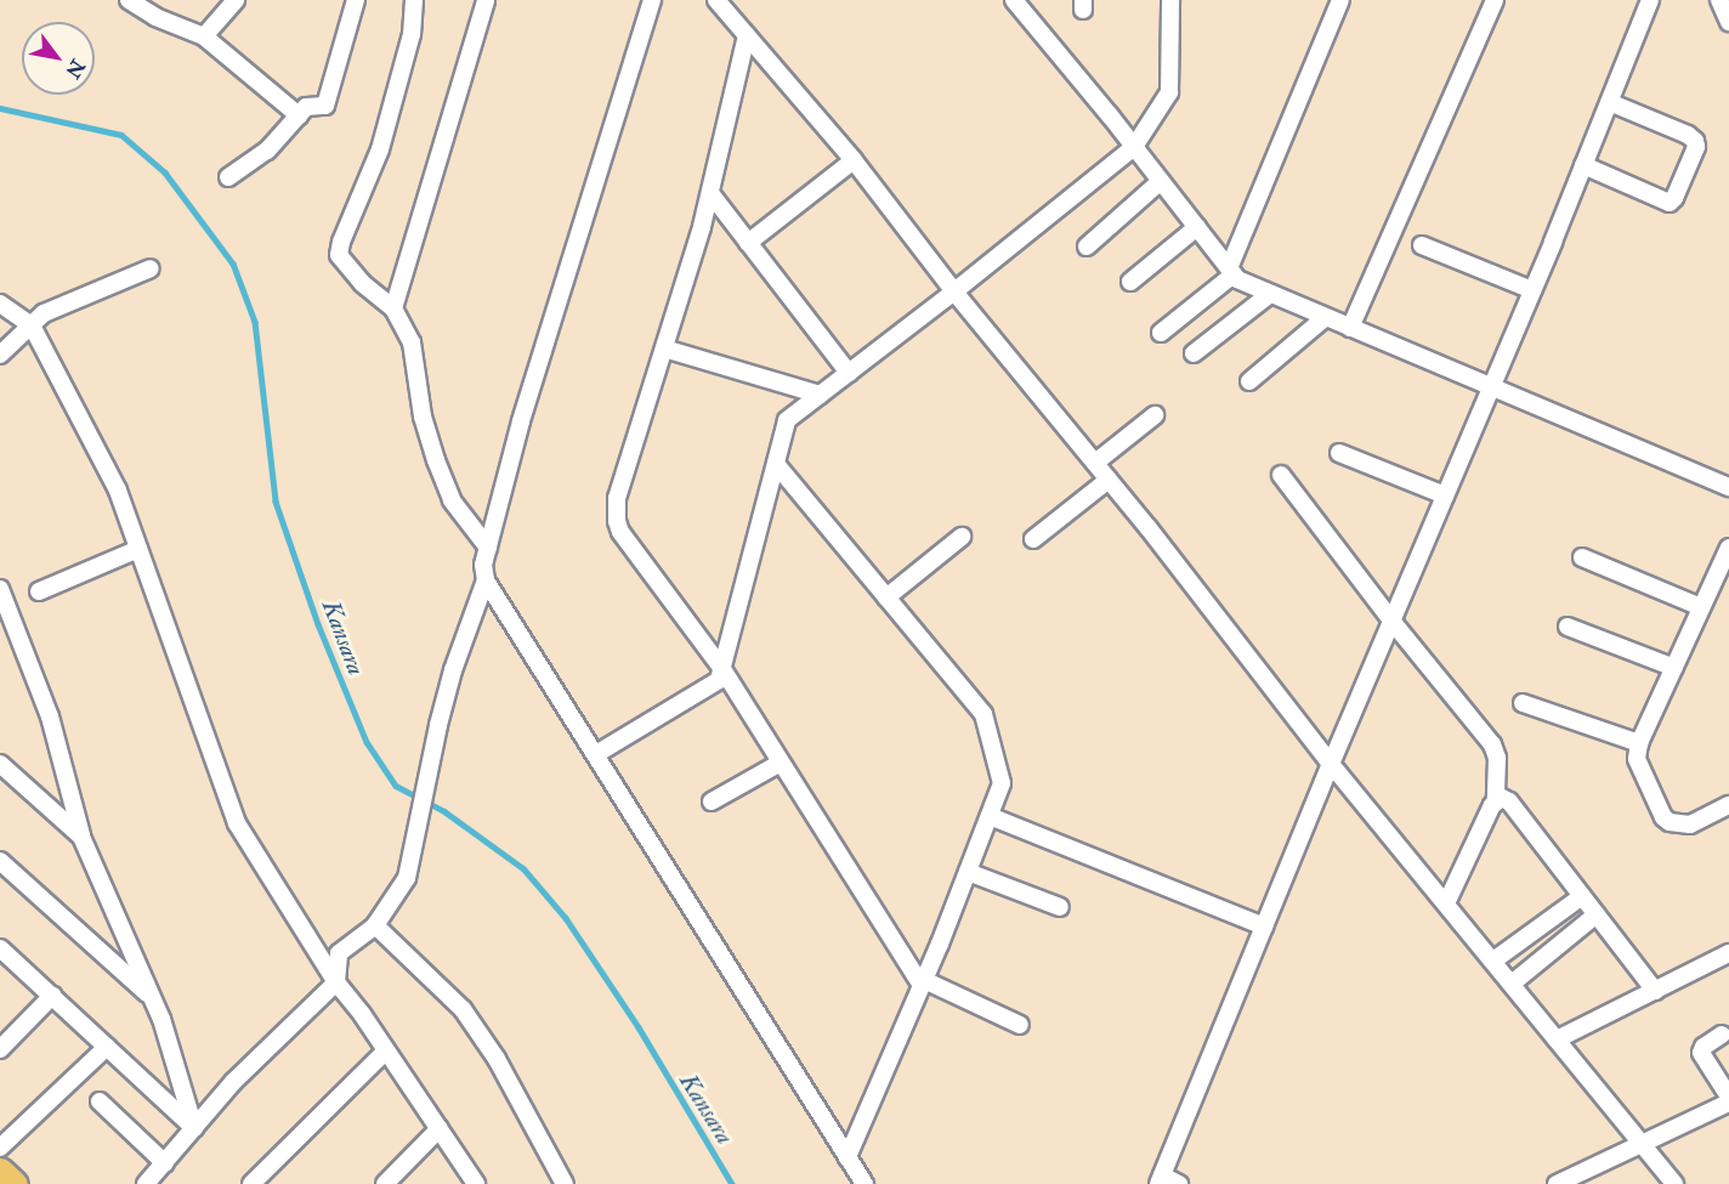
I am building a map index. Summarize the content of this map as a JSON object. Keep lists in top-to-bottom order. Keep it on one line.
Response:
{"water":["Kansara"],"north":"bottom right"}
